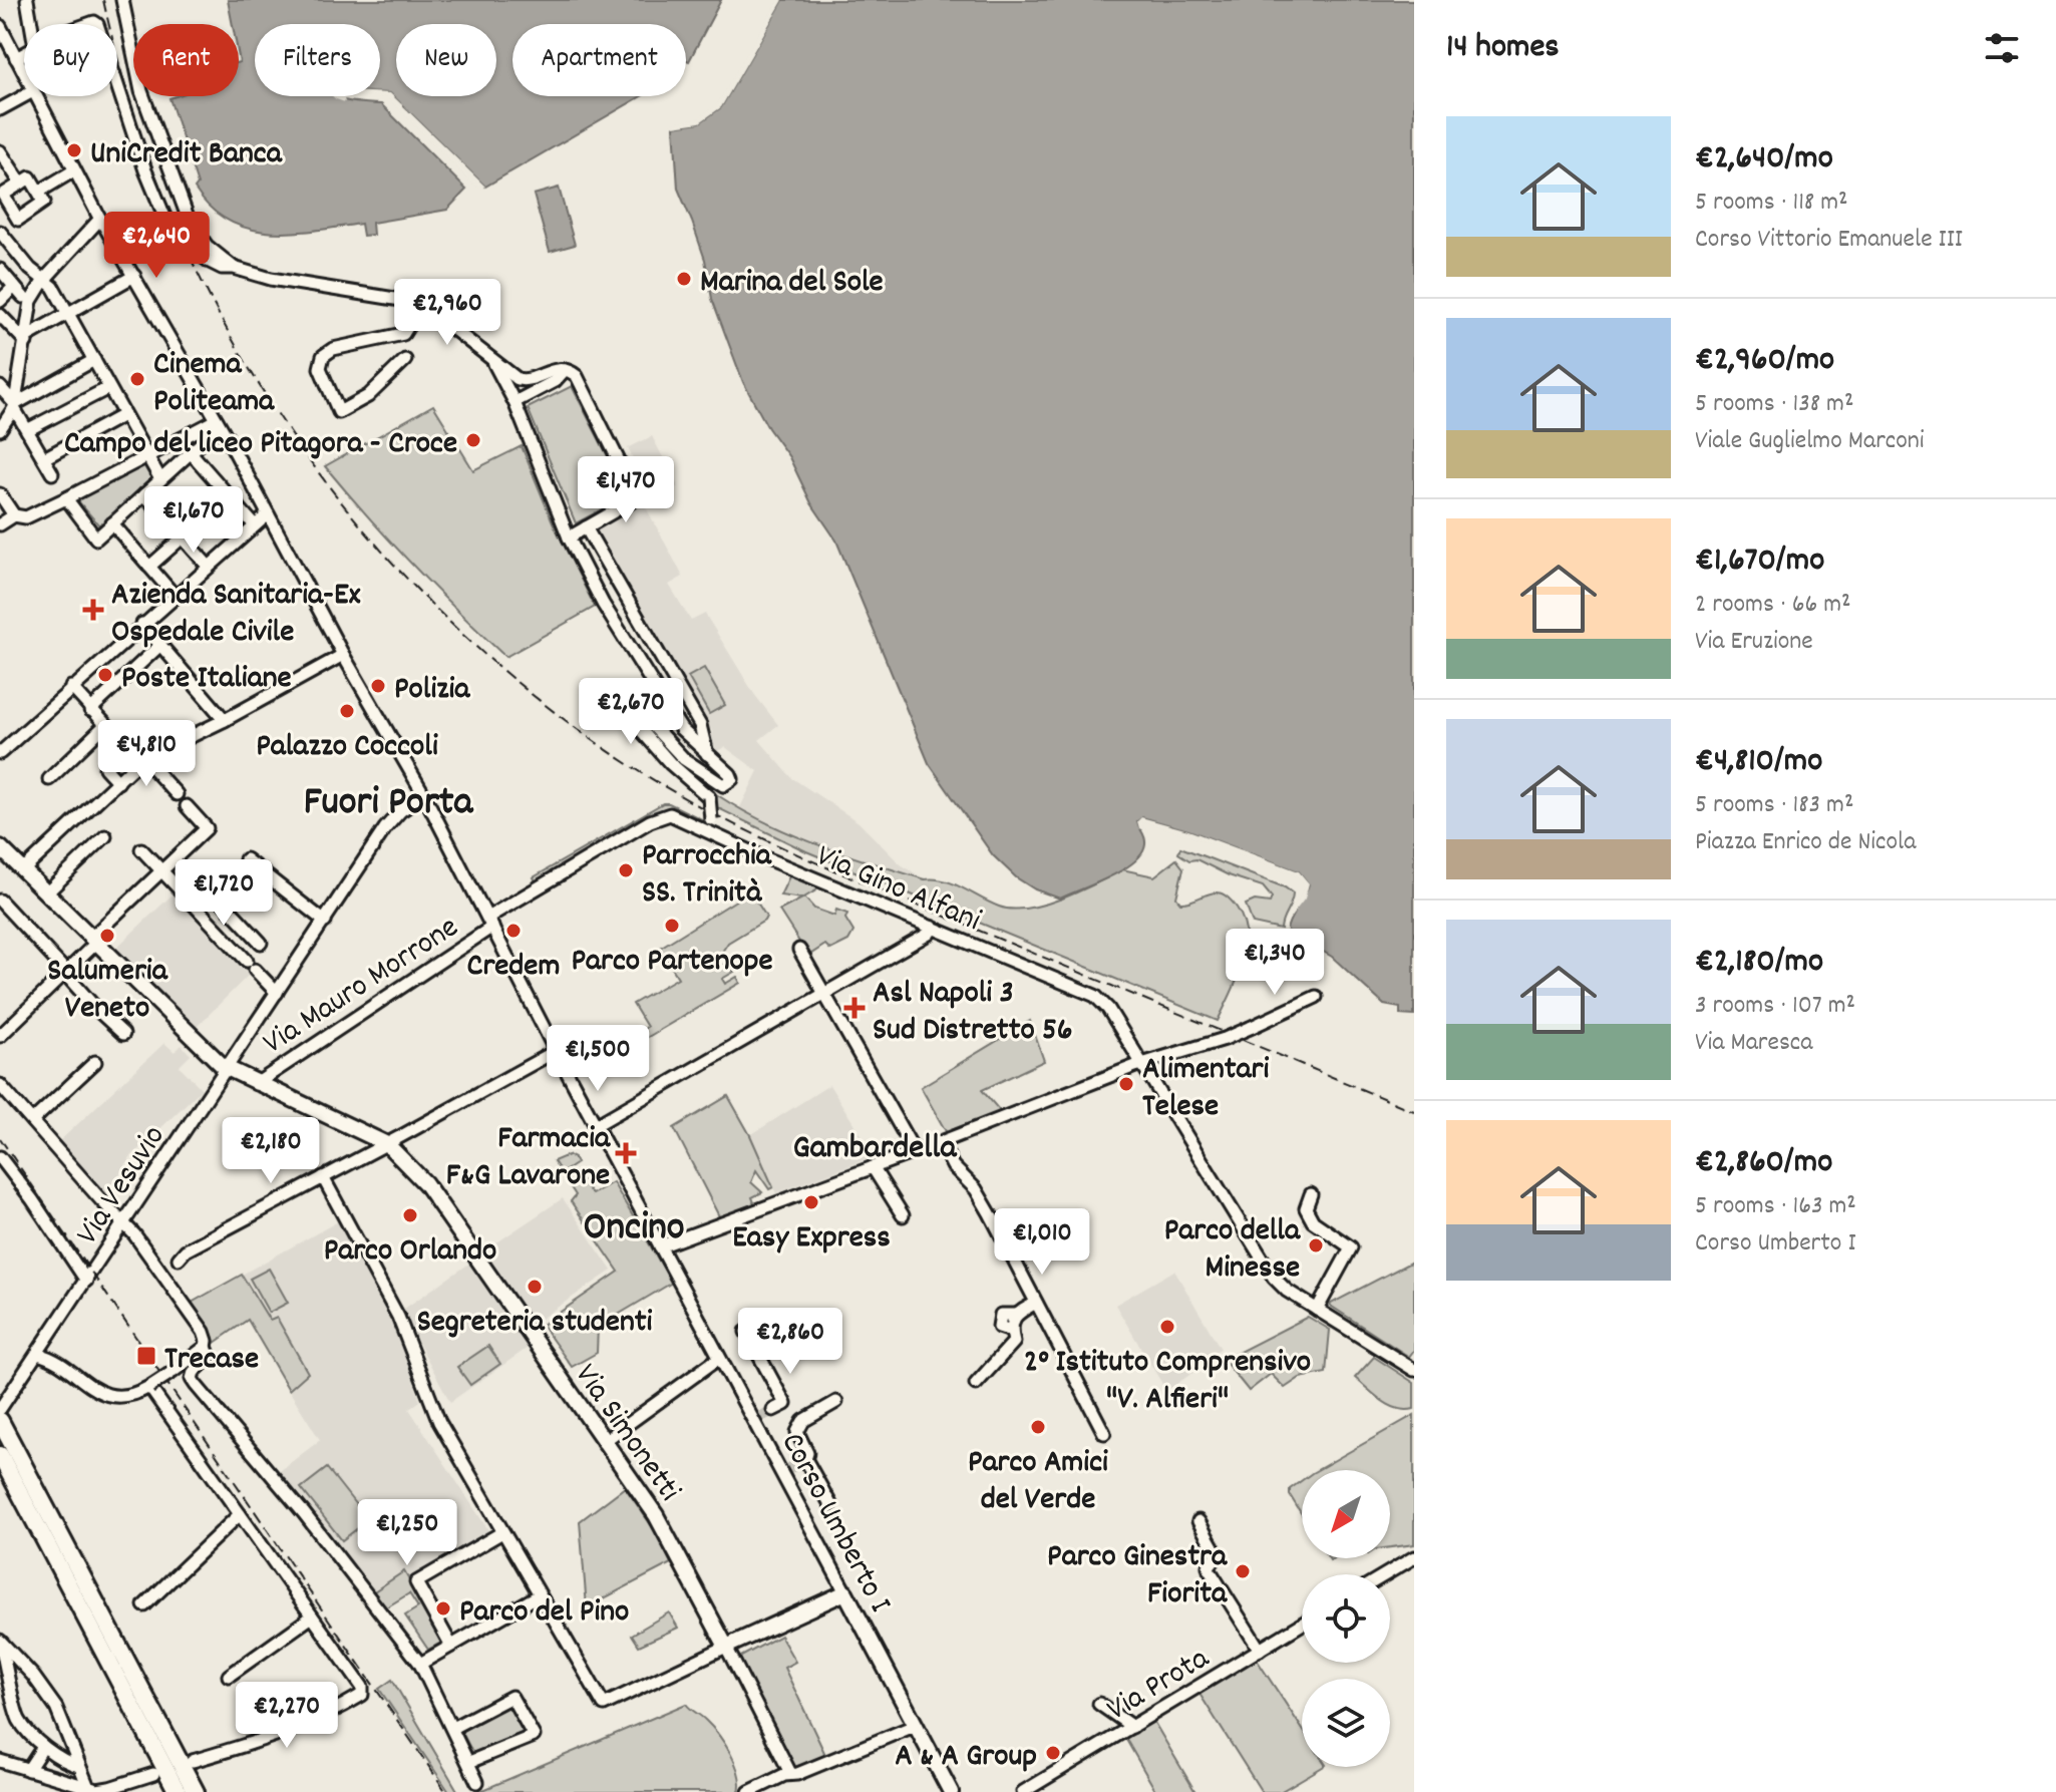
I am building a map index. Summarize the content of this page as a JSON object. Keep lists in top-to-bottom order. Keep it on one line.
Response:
{"streets":{"main road":["Via Simonetti","Corso Umberto I"],"street":["Via Gino Alfani","Via Mauro Morrone","Via Vesuvio","Via Prota"]},"crossings":[["Via Gino Alfani","Via Mauro Morrone"],["Via Gino Alfani","Corso Umberto I"],["Via Mauro Morrone","Corso Umberto I"],["Via Vesuvio","Corso Umberto I"]],"districts":["Fuori Porta","Gambardella","Oncino"],"places":{"other":["UniCredit Banca","Marina del Sole","Cinema Politeama","Campo del liceo Pitagora - Croce","Poste Italiane","Polizia","Palazzo Coccoli","Parrocchia SS. Trinità","Parco Partenope","Credem","Salumeria Veneto","Alimentari Telese","Easy Express","Parco Orlando","Parco della Minesse","Segreteria studenti","2° Istituto Comprensivo \"V. Alfieri\"","Parco Amici del Verde","Parco Ginestra Fiorita","Parco del Pino","A & A Group"],"health":["Azienda Sanitaria-Ex Ospedale Civile","Asl Napoli 3 Sud Distretto 56","Farmacia F&G Lavarone"],"transit":["Trecase"]},"north":"bottom left","page":{"heading":"14 homes","chip":["Buy","Rent","Filters","New","Apartment"],"list":[{"name":"€2,640/mo","note":"5 rooms · 118 m² · Corso Vittorio Emanuele III"},{"name":"€2,960/mo","note":"5 rooms · 138 m² · Viale Guglielmo Marconi"},{"name":"€1,670/mo","note":"2 rooms · 66 m² · Via Eruzione"},{"name":"€4,810/mo","note":"5 rooms · 183 m² · Piazza Enrico de Nicola"},{"name":"€2,180/mo","note":"3 rooms · 107 m² · Via Maresca"},{"name":"€2,860/mo","note":"5 rooms · 163 m² · Corso Umberto I"}],"price":["€2,640","€2,960","€1,470","€1,670","€2,670","€4,810","€1,720","€1,340","€1,500","€2,180","€1,010","€2,860","€1,250","€2,270"]}}
